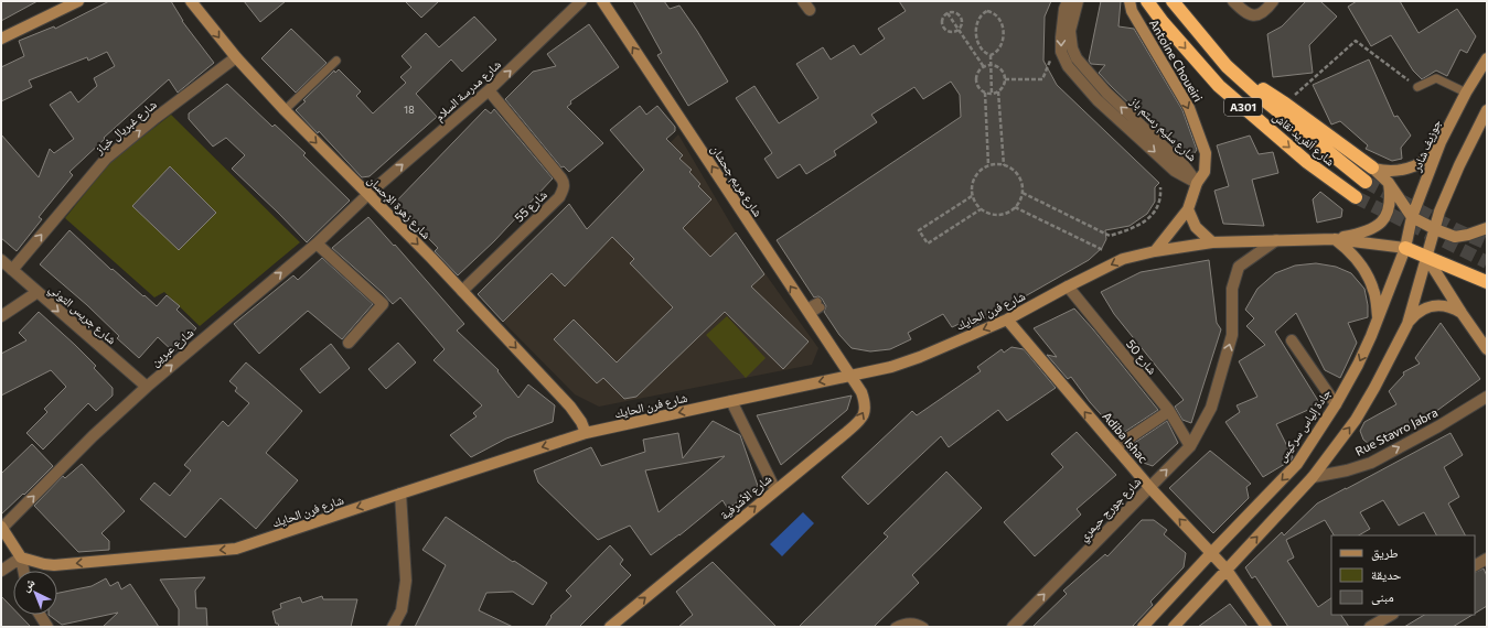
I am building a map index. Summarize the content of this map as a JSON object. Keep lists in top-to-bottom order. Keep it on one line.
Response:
{"streets":{"highway":["A301","شارع ألفريد نقاش"],"street":["Antoine Choueiri","شارع مدرسة السلام","شارع غبريال خباز","شارع سليم رستم باز","جوزيف شادر","شارع مريم جحشان","شارع 55","شارع زهرة الإحسان","شارع فرن الحايك","شارع جريس التوني","شارع عبرين","شارع 50","جادة إلياس سركيس","Rue Stavro Jabra","Adiba Ishac","شارع الأشرفية","شارع جورج حيمري"]},"crossings":[["Antoine Choueiri","شارع سليم رستم باز"],["Antoine Choueiri","شارع فرن الحايك"],["شارع مدرسة السلام","شارع 55"],["شارع مدرسة السلام","شارع زهرة الإحسان"],["شارع مدرسة السلام","شارع عبرين"],["شارع غبريال خباز","شارع زهرة الإحسان"],["شارع غبريال خباز","شارع جريس التوني"],["جوزيف شادر","جادة إلياس سركيس"],["شارع مريم جحشان","شارع فرن الحايك"],["شارع مريم جحشان","شارع الأشرفية"],["شارع 55","شارع زهرة الإحسان"],["شارع زهرة الإحسان","شارع فرن الحايك"],["شارع زهرة الإحسان","شارع عبرين"],["شارع فرن الحايك","شارع 50"],["شارع فرن الحايك","Adiba Ishac"],["شارع فرن الحايك","شارع الأشرفية"],["شارع فرن الحايك","شارع جورج حيمري"],["شارع جريس التوني","شارع عبرين"],["شارع 50","شارع جورج حيمري"],["جادة إلياس سركيس","Adiba Ishac"],["Adiba Ishac","شارع جورج حيمري"]],"one_way":["Antoine Choueiri","شارع مدرسة السلام","شارع غبريال خباز","شارع مريم جحشان","شارع زهرة الإحسان","شارع فرن الحايك","شارع جريس التوني","شارع عبرين","Rue Stavro Jabra","Adiba Ishac","شارع الأشرفية","شارع جورج حيمري"],"house_numbers":["18"],"legend":["طريق","حديقة","مبنى"],"north":"top left"}
